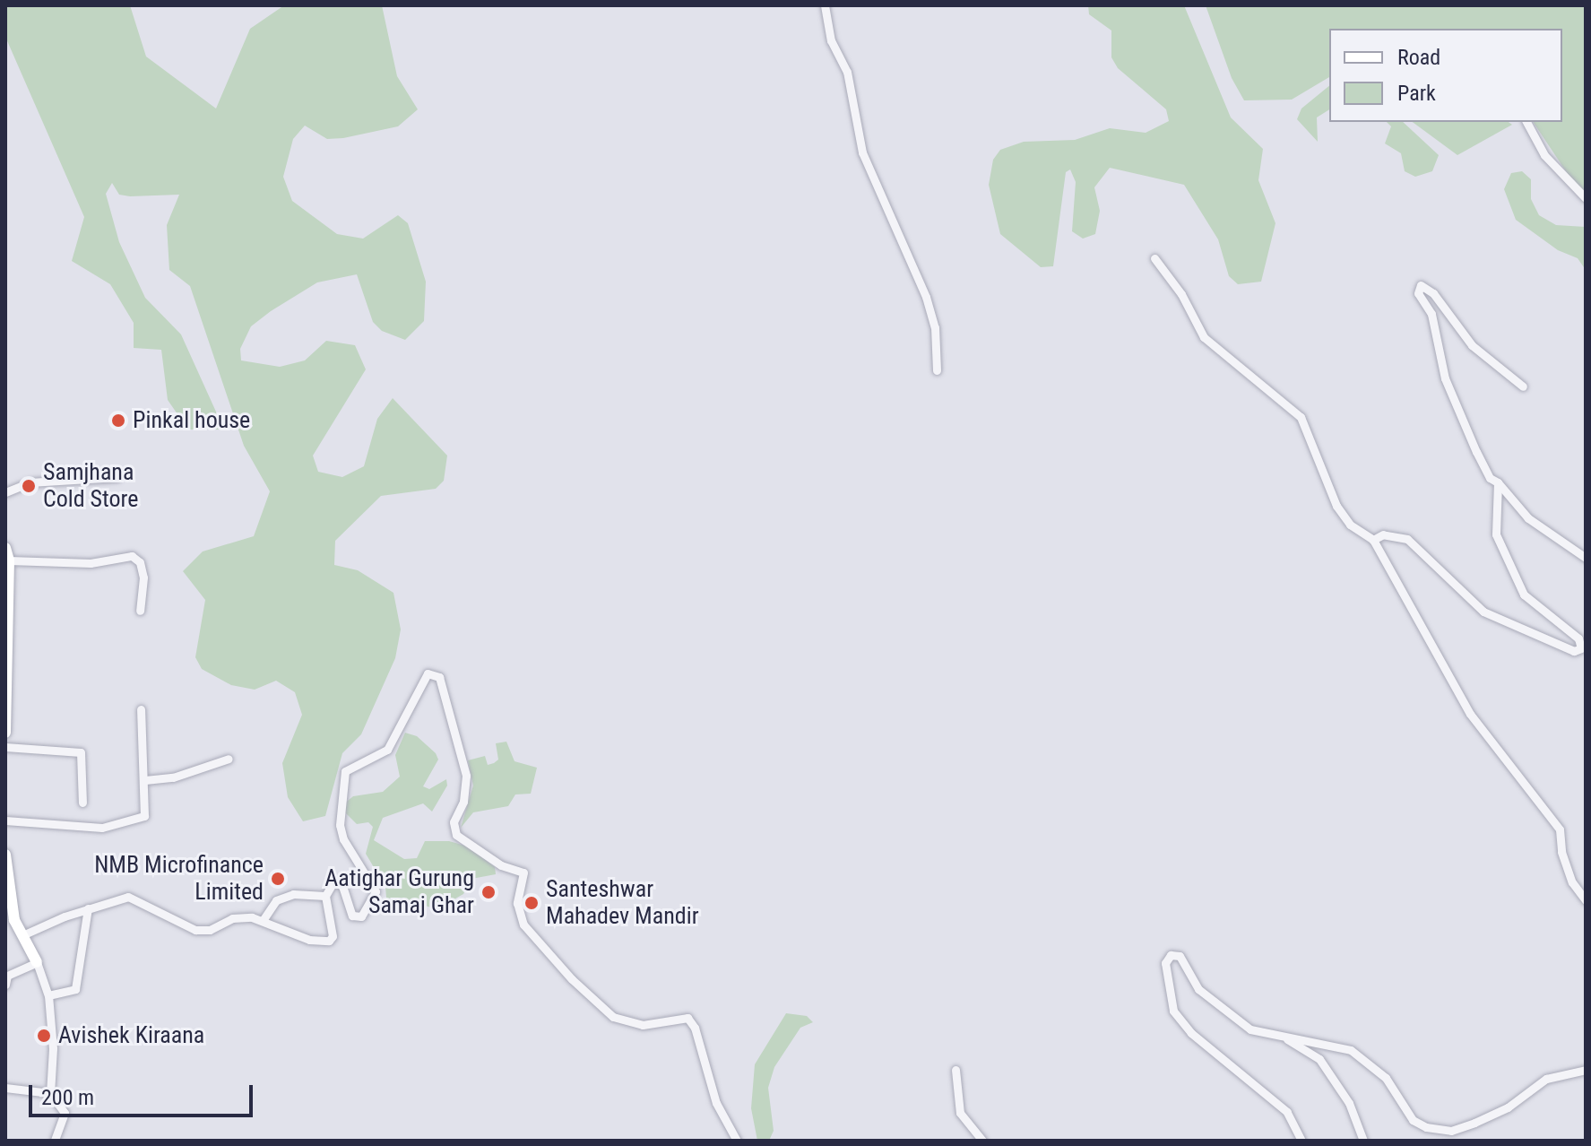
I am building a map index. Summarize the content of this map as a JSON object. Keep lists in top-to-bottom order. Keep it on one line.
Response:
{"places":["Pinkal house","Samjhana Cold Store","NMB Microfinance Limited","Aatighar Gurung Samaj Ghar","Santeshwar Mahadev Mandir","Avishek Kiraana"],"legend":["Road","Park"],"scale_bar":"200 m"}
